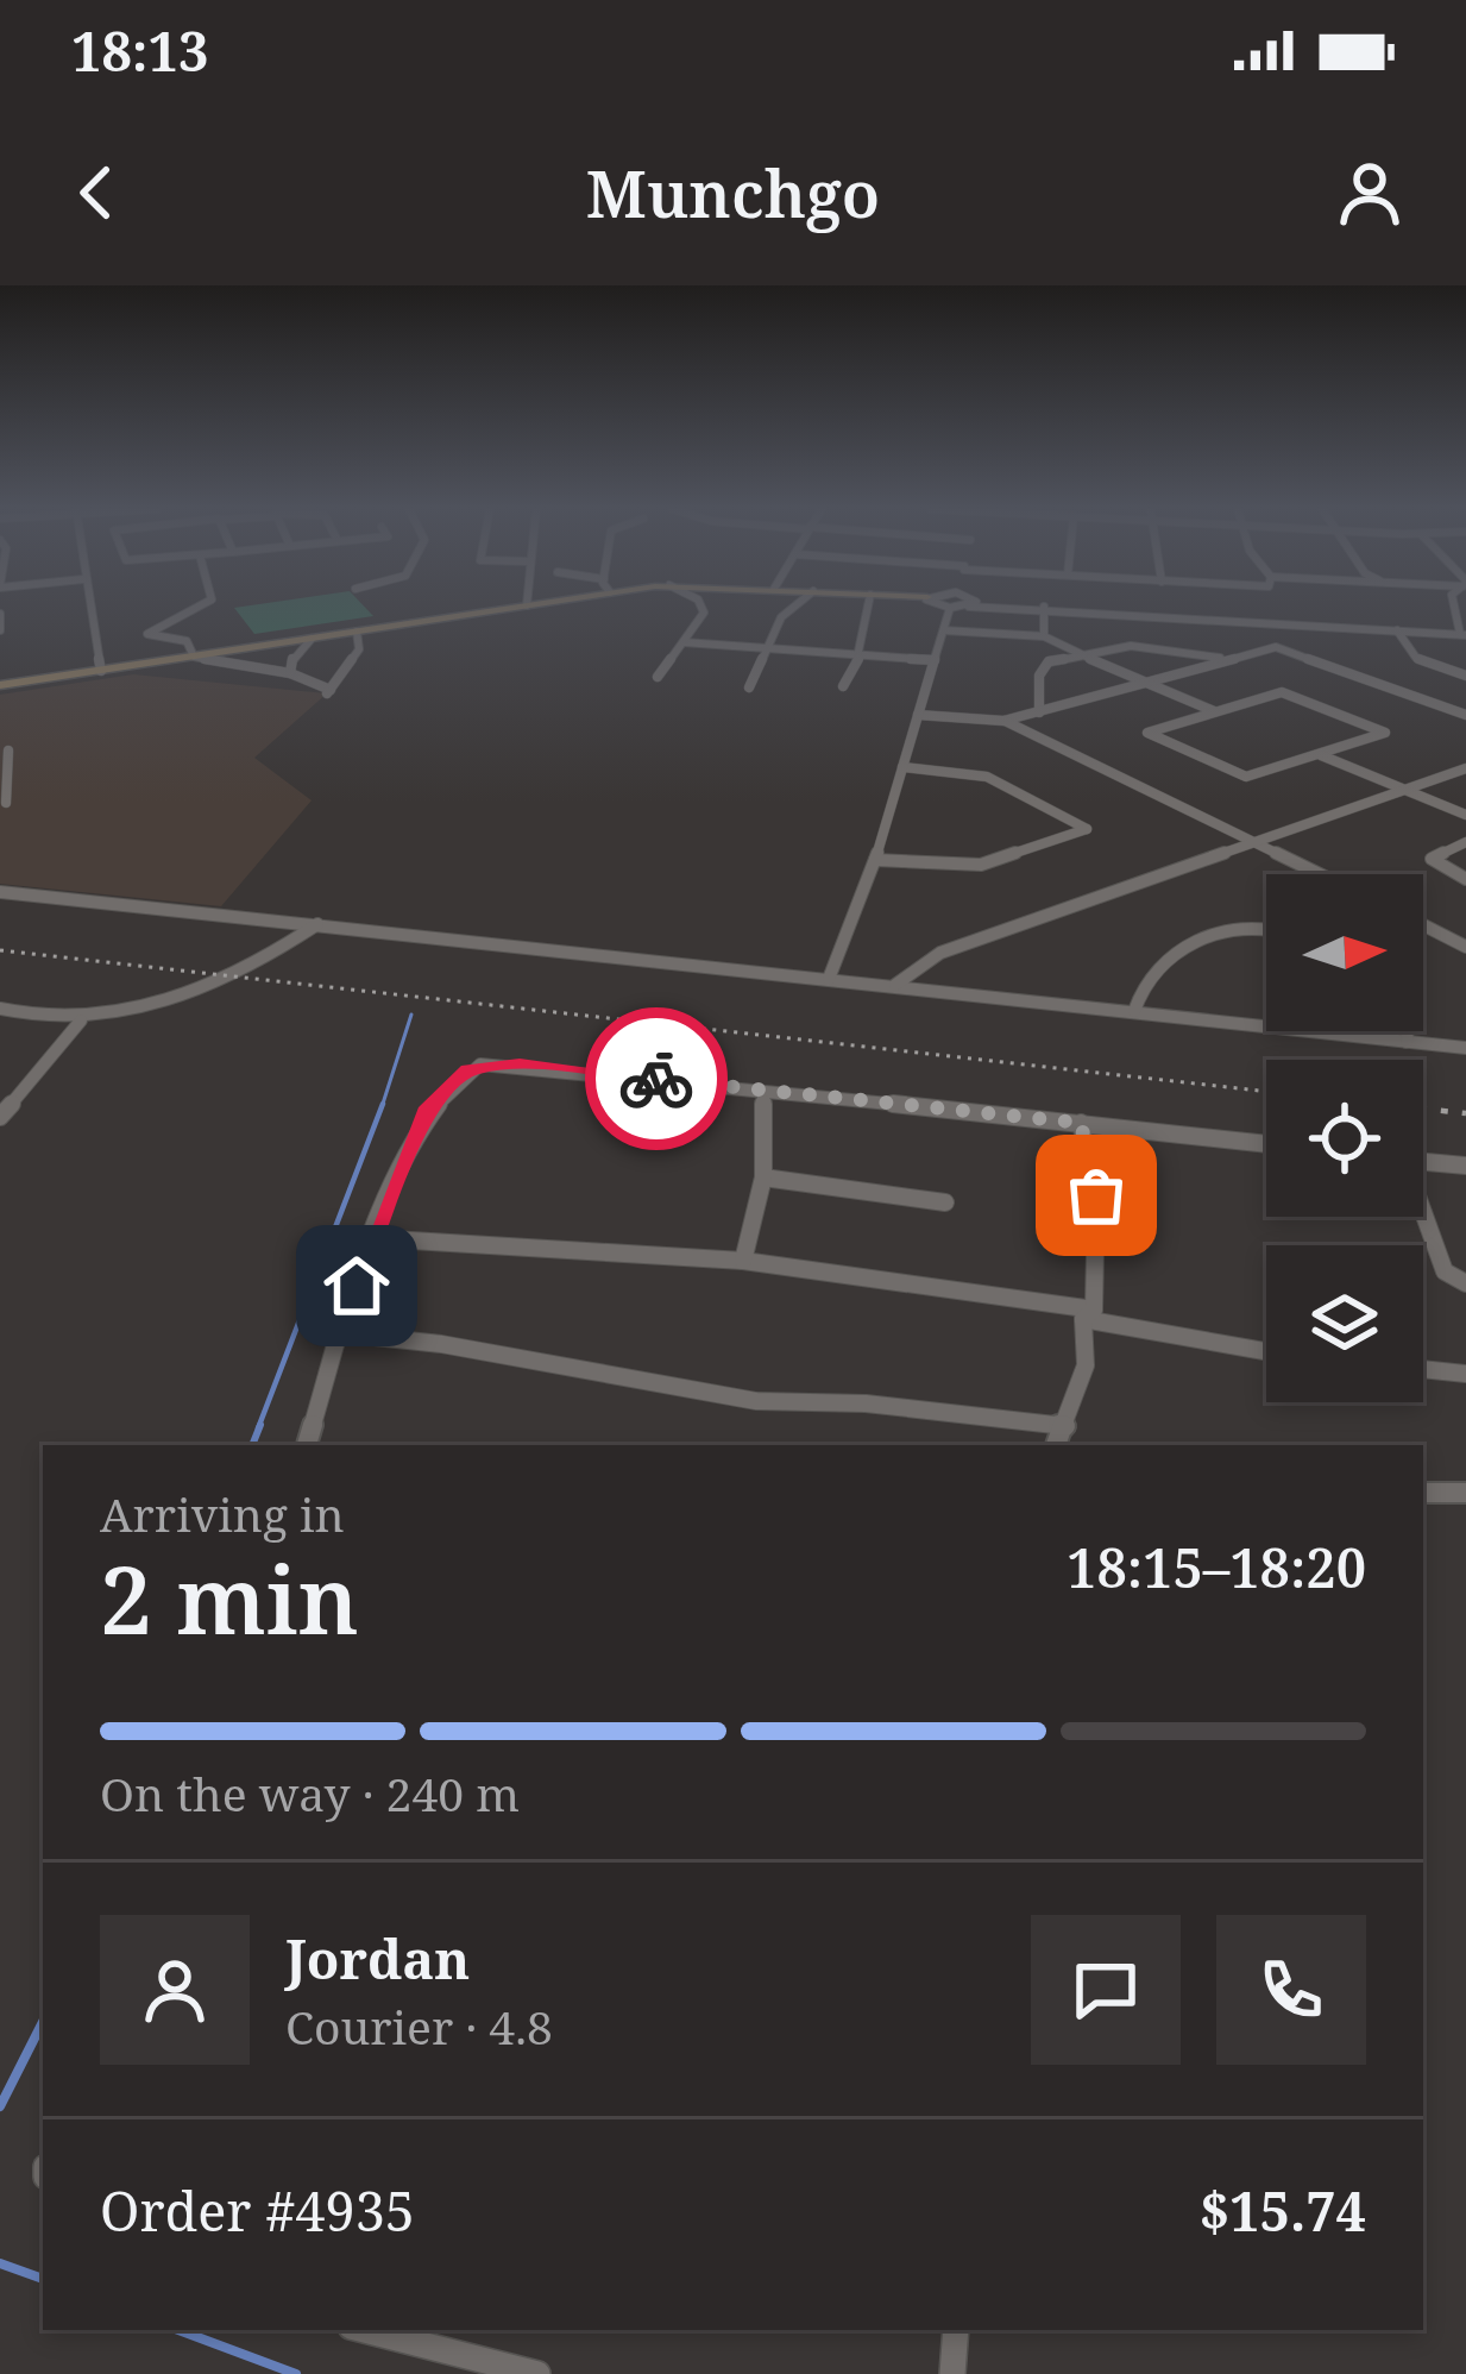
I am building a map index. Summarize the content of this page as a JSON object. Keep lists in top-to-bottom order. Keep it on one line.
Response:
{"north":"right","page":{"status":"18:13","header":"Munchgo","heading":["2 min","Arriving in","18:15–18:20"],"panel":["Jordan","Courier · 4.8","Order #4935","$15.74"],"bar":"On the way · 240 m"}}
